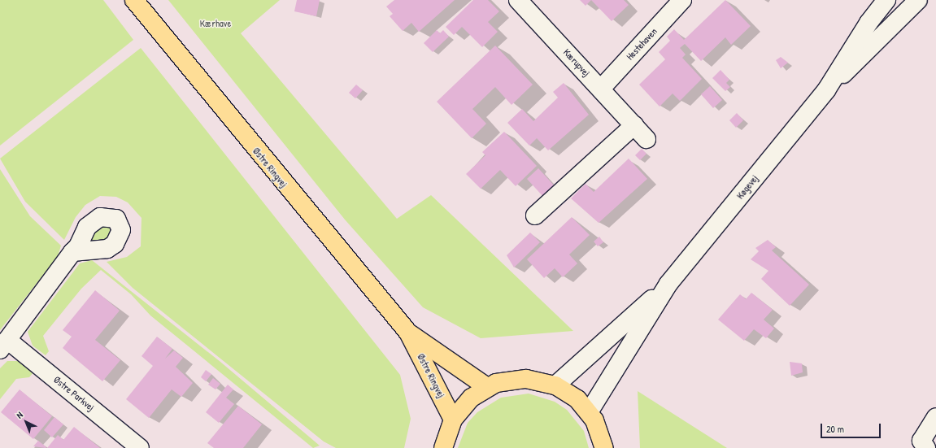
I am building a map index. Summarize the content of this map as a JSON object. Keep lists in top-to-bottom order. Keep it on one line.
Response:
{"streets":{"main road":["Hestehaven","Kærupvej","Østre Ringvej","Køgevej","Østre Parkvej"]},"crossings":[["Hestehaven","Kærupvej"]],"parks":["Kærhave"],"scale_bar":"20 m","north":"top left"}
